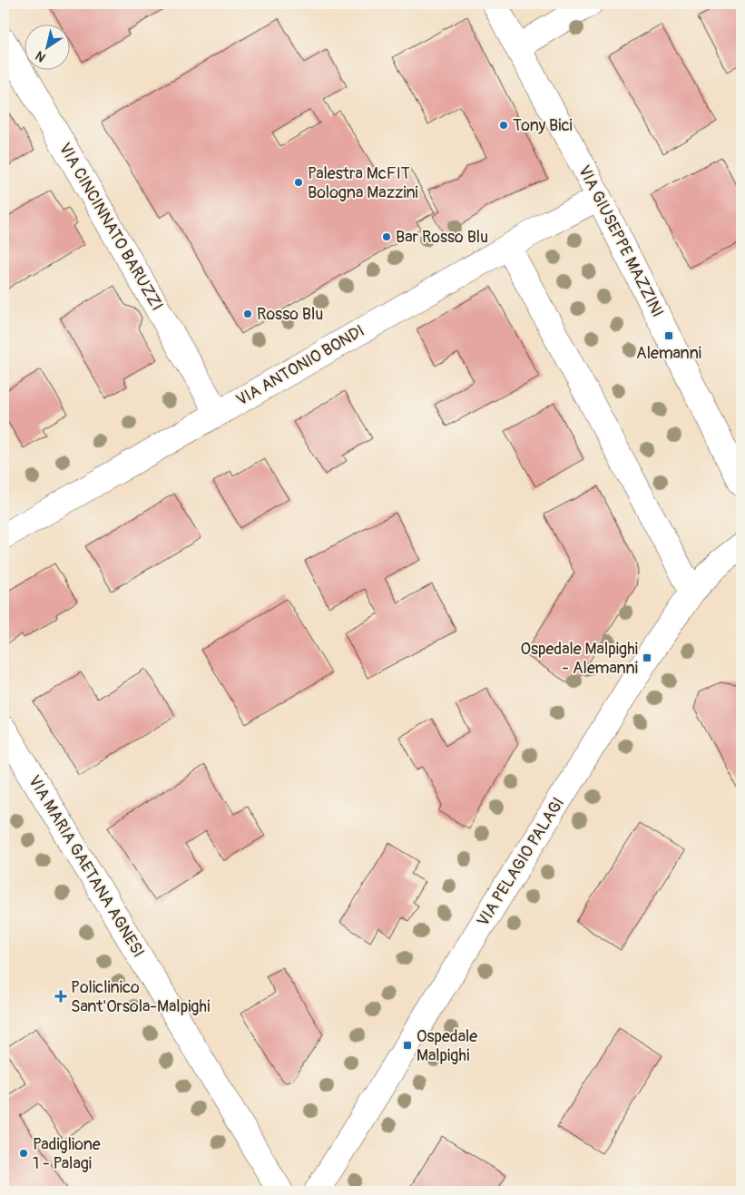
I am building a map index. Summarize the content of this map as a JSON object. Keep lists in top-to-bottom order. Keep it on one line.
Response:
{"streets":{"street":["VIA CINCINNATO BARUZZI","VIA GIUSEPPE MAZZINI","VIA ANTONIO BONDI","VIA PELAGIO PALAGI","VIA MARIA GAETANA AGNESI"]},"crossings":[["VIA CINCINNATO BARUZZI","VIA ANTONIO BONDI"],["VIA GIUSEPPE MAZZINI","VIA ANTONIO BONDI"]],"places":{"other":["Tony Bici","Palestra McFIT Bologna Mazzini","Bar Rosso Blu","Rosso Blu","Padiglione 1 - Palagi"],"transit":["Alemanni","Ospedale Malpighi - Alemanni","Ospedale Malpighi"],"health":["Policlinico Sant'Orsola-Malpighi"]},"north":"bottom left"}
